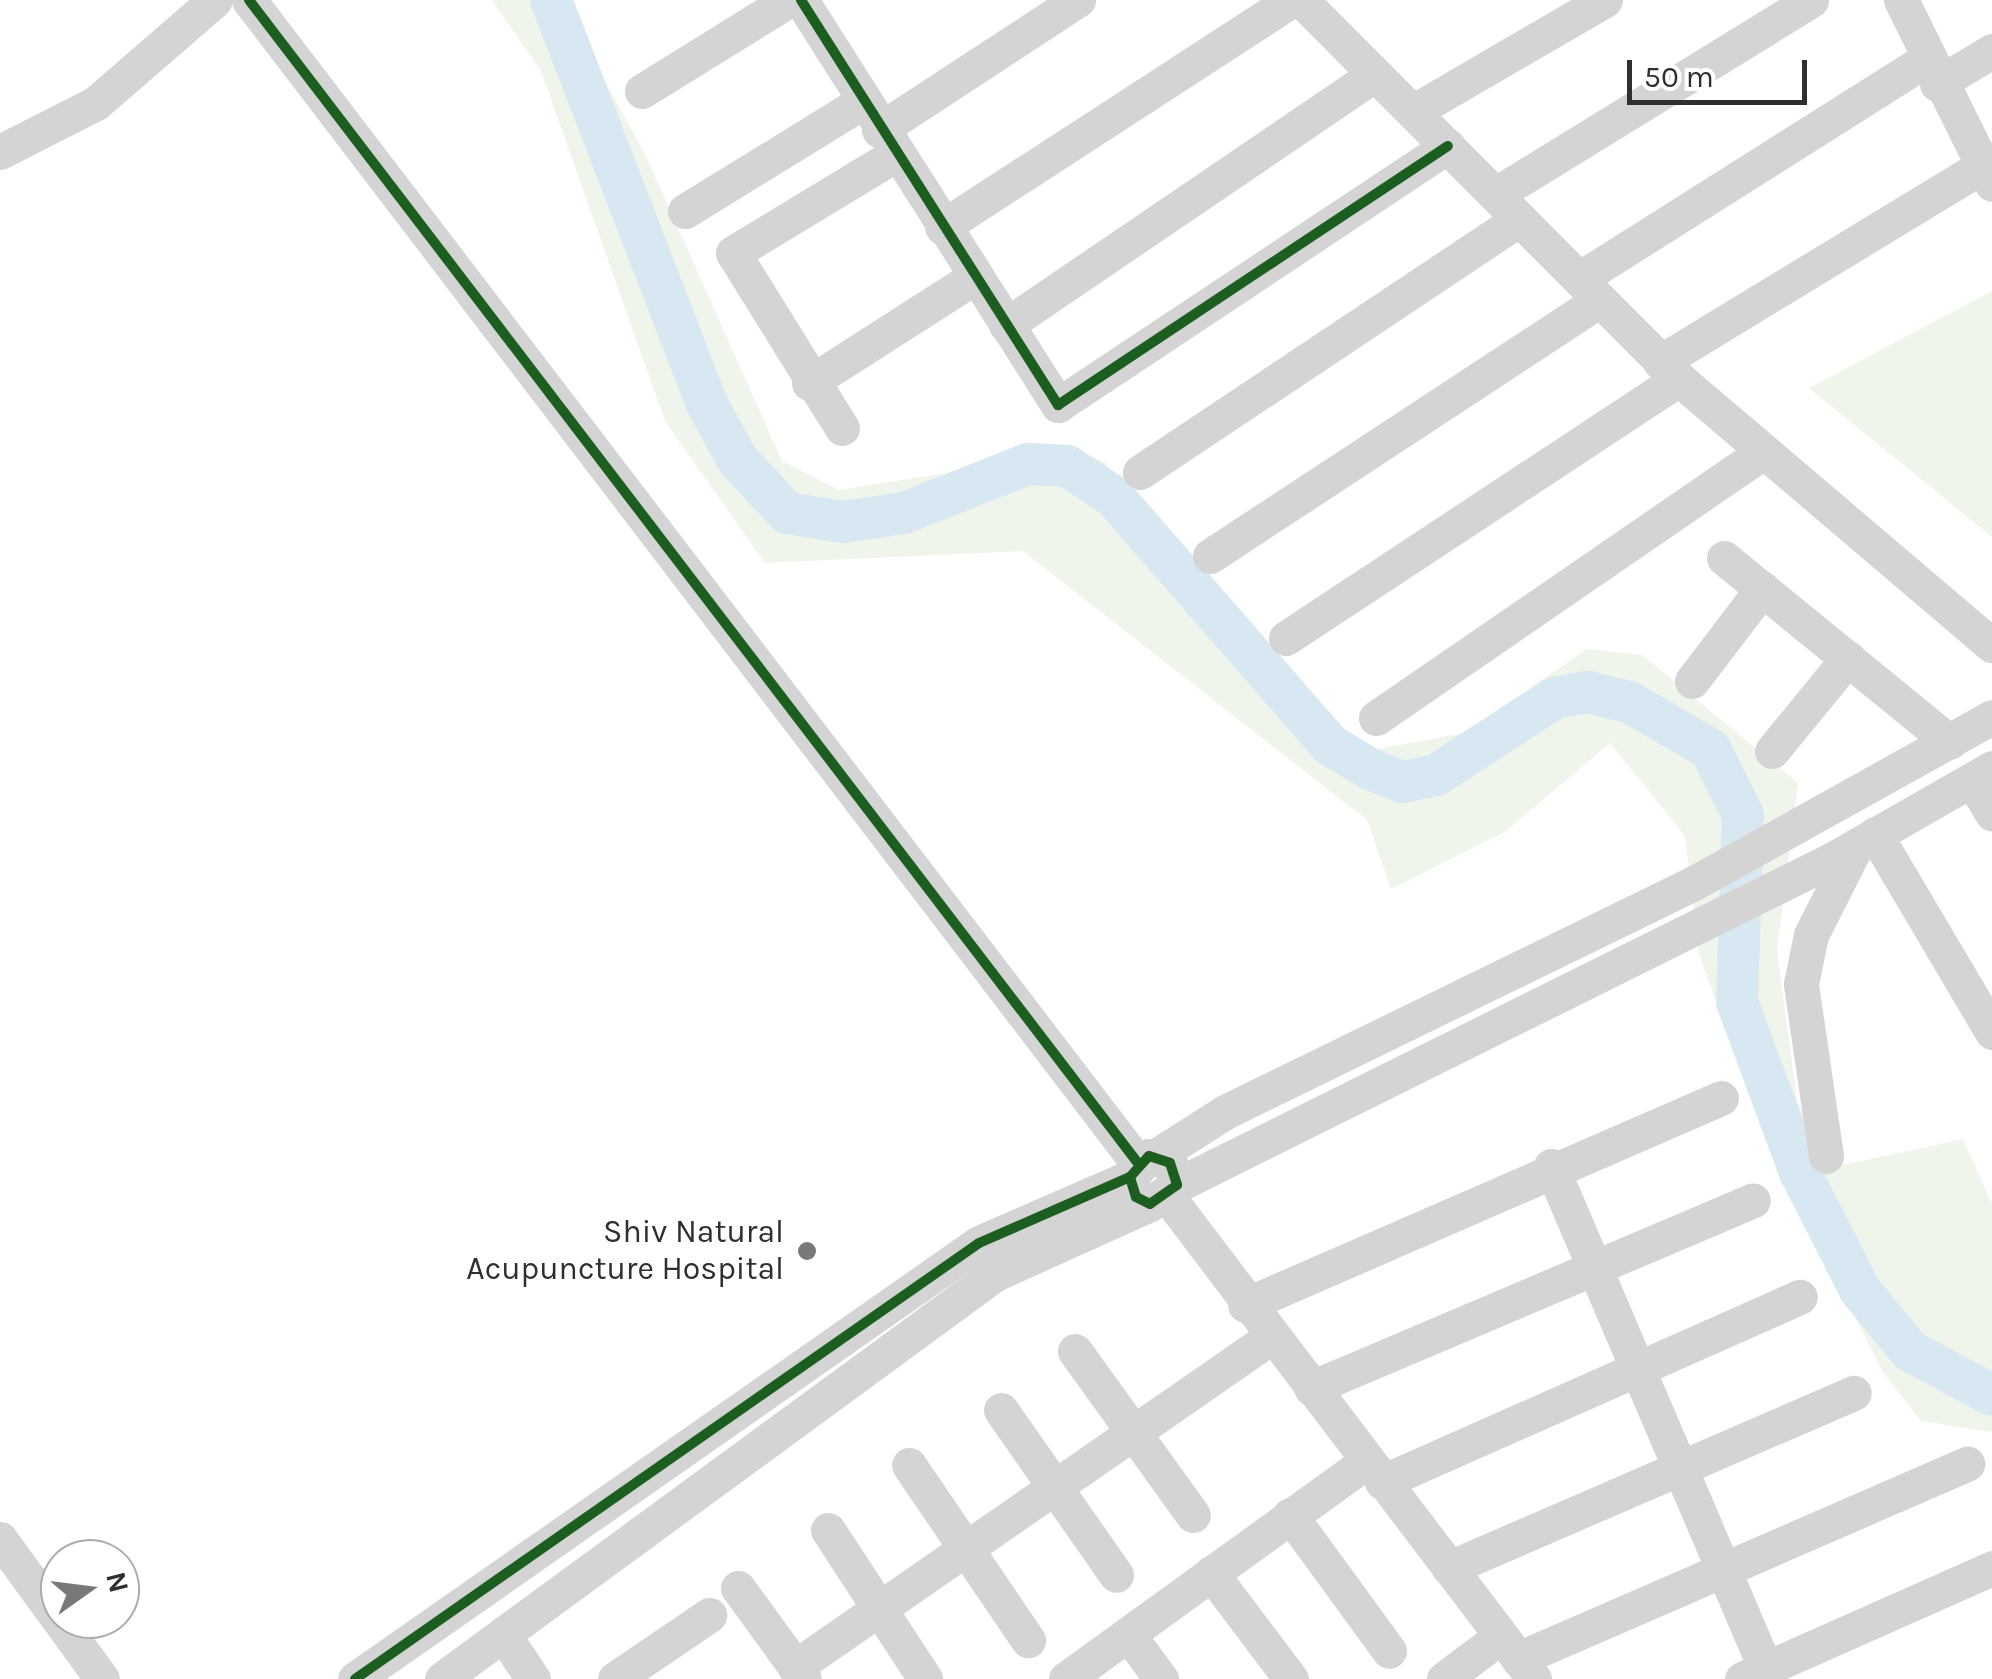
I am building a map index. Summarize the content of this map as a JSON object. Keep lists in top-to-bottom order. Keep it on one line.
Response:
{"places":["Shiv Natural Acupuncture Hospital"],"scale_bar":"50 m","north":"right"}
